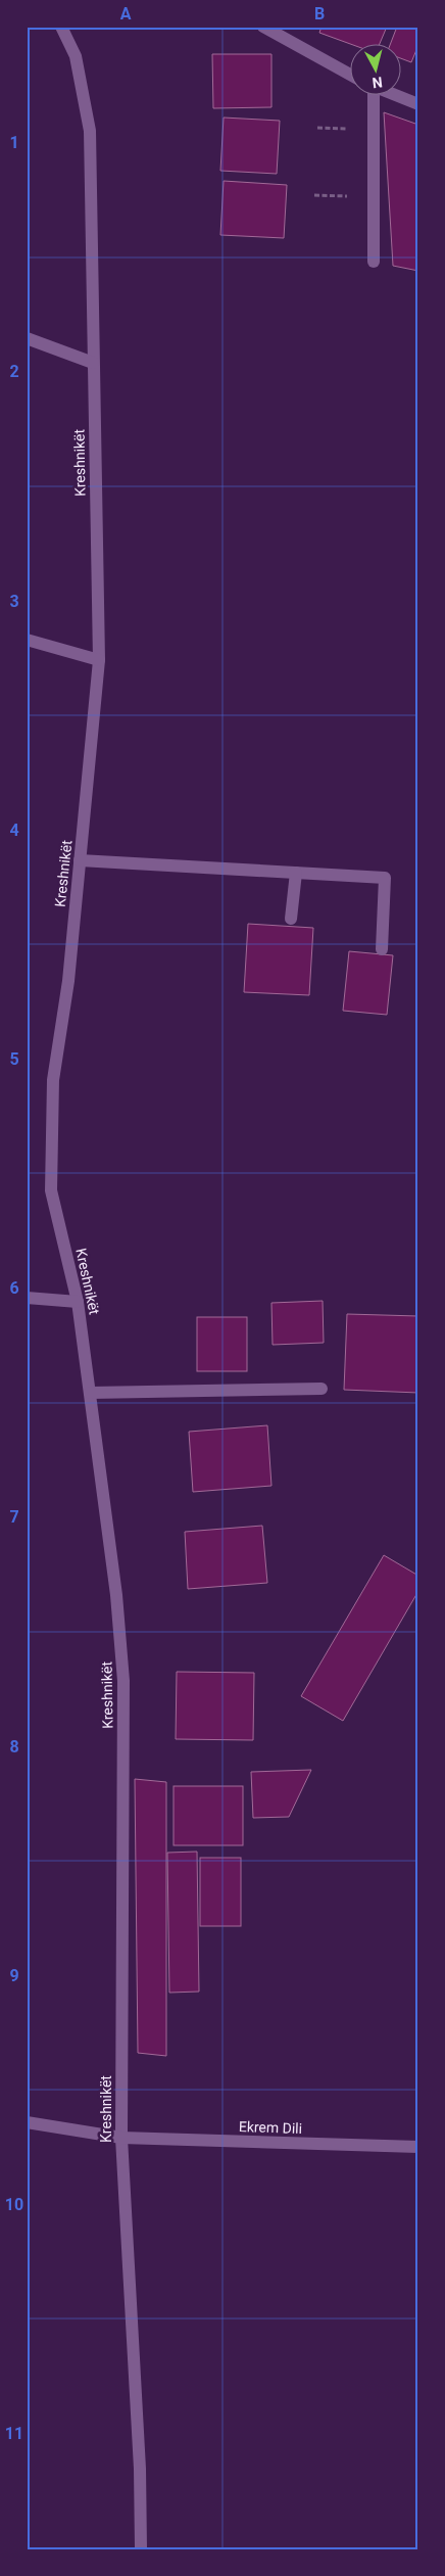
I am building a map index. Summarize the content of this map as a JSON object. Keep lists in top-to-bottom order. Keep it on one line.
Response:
{"streets":{"street":["Kreshnikët","Ekrem Dili"]},"crossings":[["Kreshnikët","Ekrem Dili"]],"north":"bottom","grid":{"columns":["A","B"],"rows":["1","2","3","4","5","6","7","8","9","10","11"]}}
